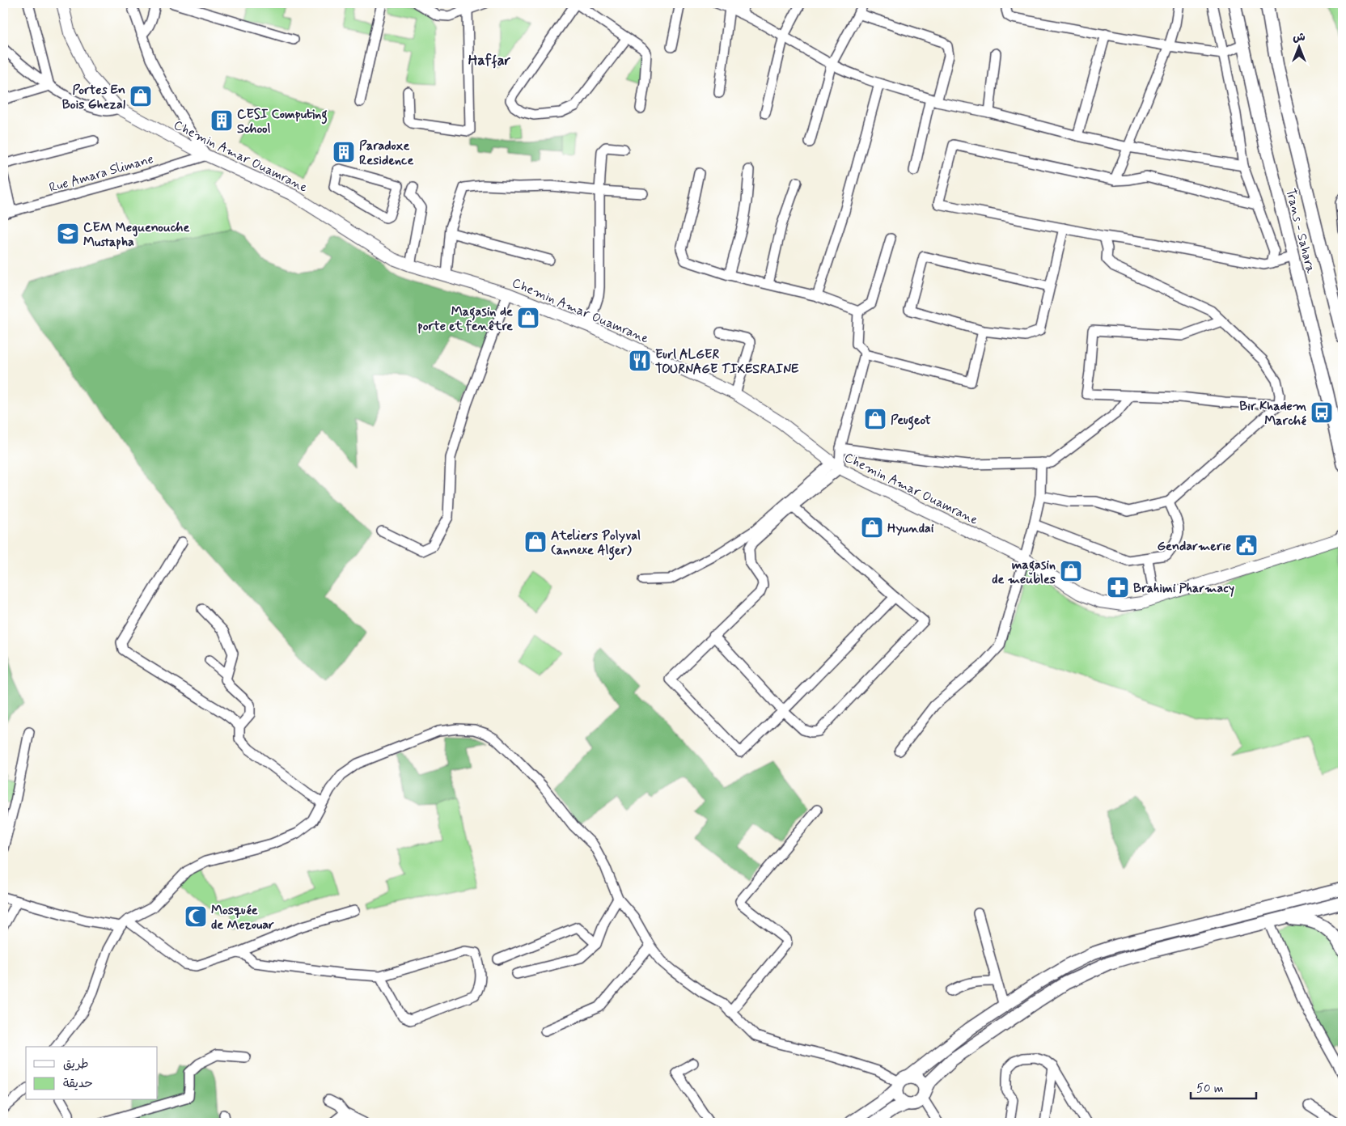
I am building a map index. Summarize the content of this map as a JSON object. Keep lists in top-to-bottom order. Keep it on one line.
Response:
{"streets":{"highway":["Trans - Sahara"],"main road":["Chemin Amar Ouamrane"],"street":["Rue Amara Slimane"]},"crossings":[["Chemin Amar Ouamrane","Rue Amara Slimane"]],"districts":["Haffar"],"places":{"shop":["Portes En Bois Ghezal","Magasin de porte et fenêtre","Peugeot","Hyundai","Ateliers Polyval (annexe Alger)","magasin de meubles"],"building":["CESI Computing School","Paradoxe Residence"],"school or university":["CEM Meguenouche Mustapha"],"restaurant":["Eurl ALGER TOURNAGE TIXESRAINE"],"bus stop":["Bir Khadem Marché"],"public building":["Gendarmerie"],"pharmacy":["Brahimi Pharmacy"],"mosque":["Mosquée de Mezouar"]},"legend":["طريق","حديقة"],"scale_bar":"50 m","north":"top"}
